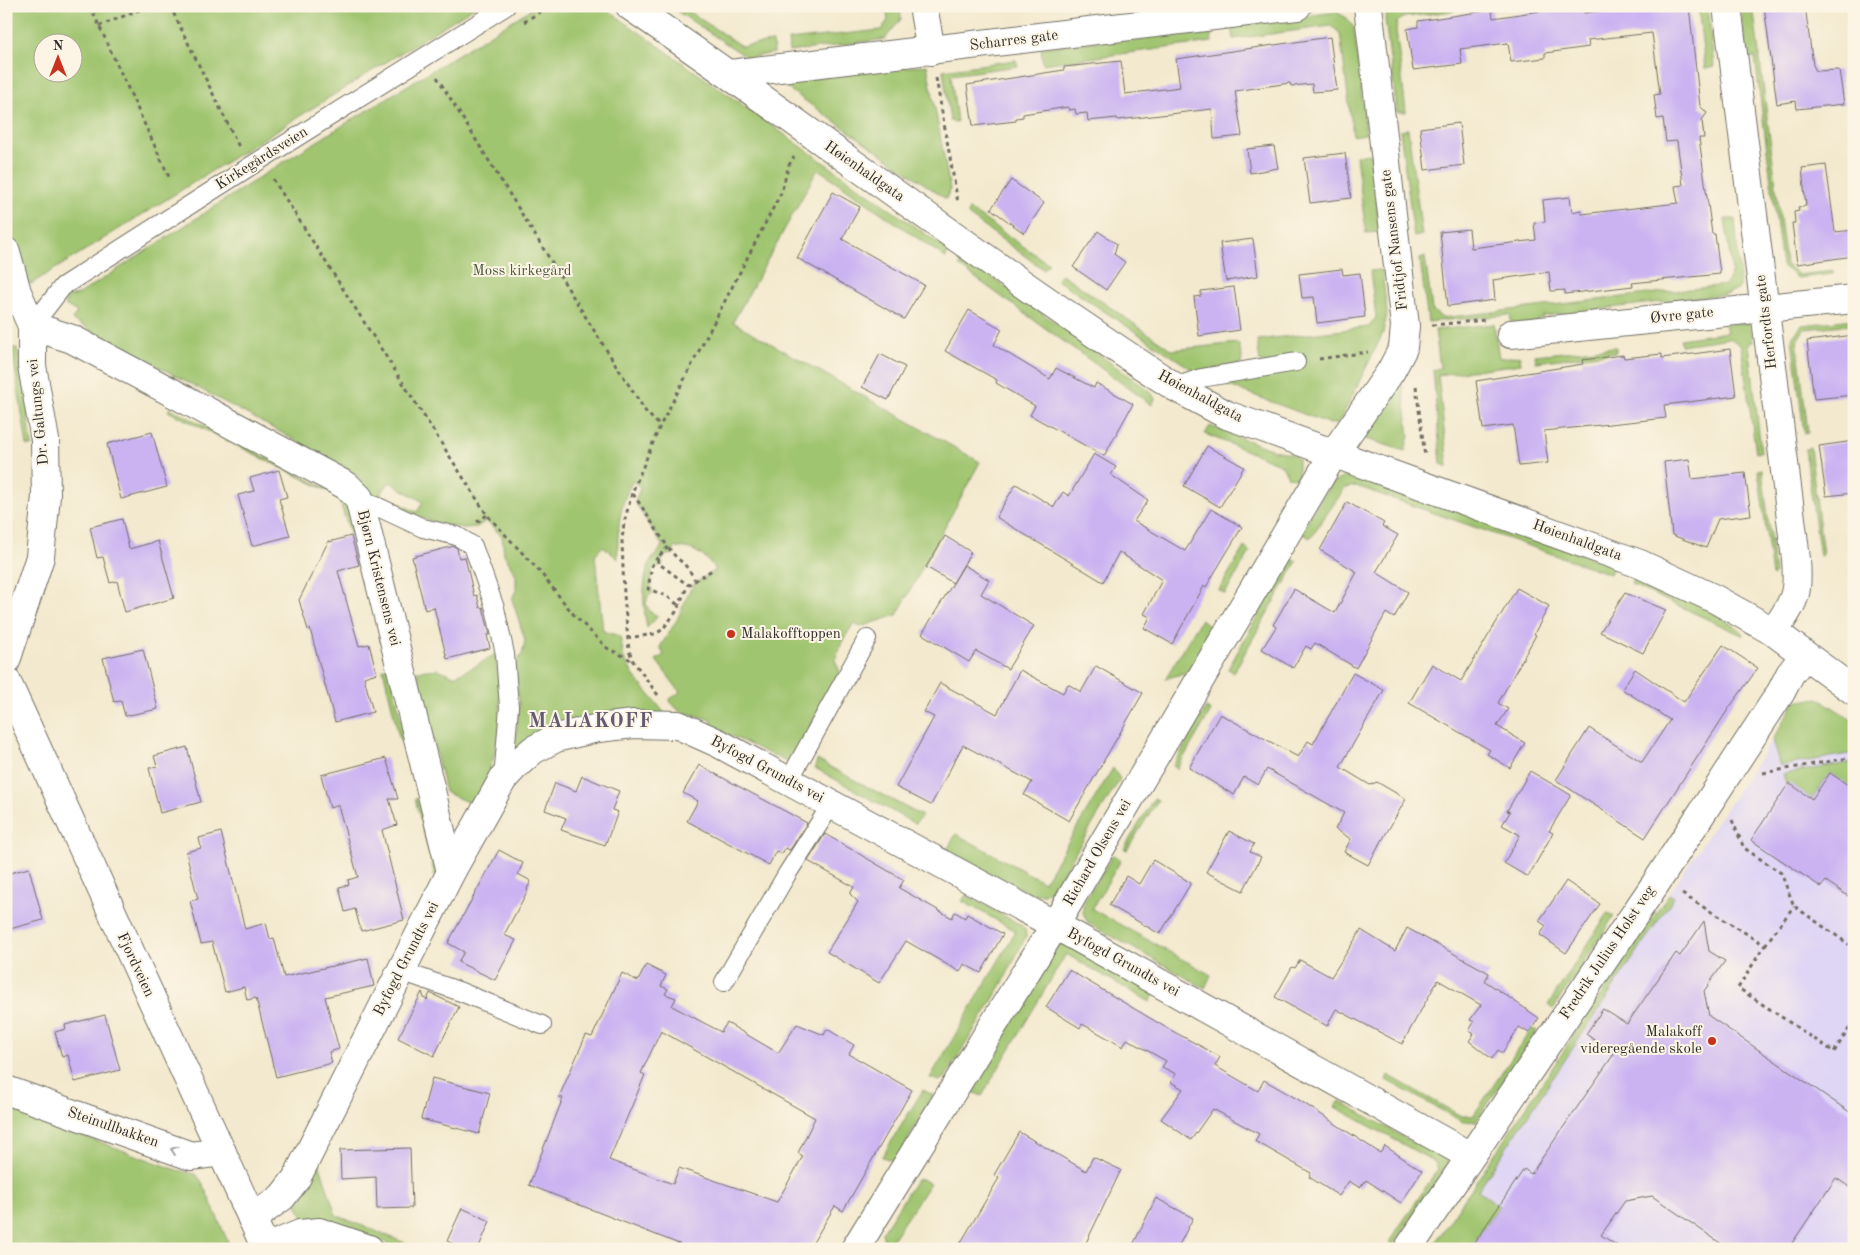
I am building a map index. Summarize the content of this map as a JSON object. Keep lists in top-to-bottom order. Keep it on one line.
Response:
{"streets":{"street":["Scharres gate","Høienhaldgata","Fridtjof Nansens gate","Øvre gate","Herfordts gate","Dr. Galtungs vei","Bjørn Kristensens vei","Byfogd Grundts vei","Richard Olsens vei","Fredrik Julius Holst veg","Fjordveien","Steinullbakken"],"lane":["Kirkegårdsveien"]},"crossings":[["Scharres gate","Høienhaldgata"],["Kirkegårdsveien","Dr. Galtungs vei"],["Kirkegårdsveien","Bjørn Kristensens vei"],["Høienhaldgata","Fridtjof Nansens gate"],["Høienhaldgata","Herfordts gate"],["Høienhaldgata","Richard Olsens vei"],["Høienhaldgata","Fredrik Julius Holst veg"],["Fridtjof Nansens gate","Richard Olsens vei"],["Øvre gate","Herfordts gate"],["Dr. Galtungs vei","Bjørn Kristensens vei"],["Bjørn Kristensens vei","Byfogd Grundts vei"],["Byfogd Grundts vei","Richard Olsens vei"],["Byfogd Grundts vei","Fredrik Julius Holst veg"],["Byfogd Grundts vei","Fjordveien"],["Fjordveien","Steinullbakken"]],"one_way":["Steinullbakken"],"districts":["MALAKOFF"],"parks":["Moss kirkegård"],"places":["Malakofftoppen","Malakoff videregående skole"],"north":"top"}
